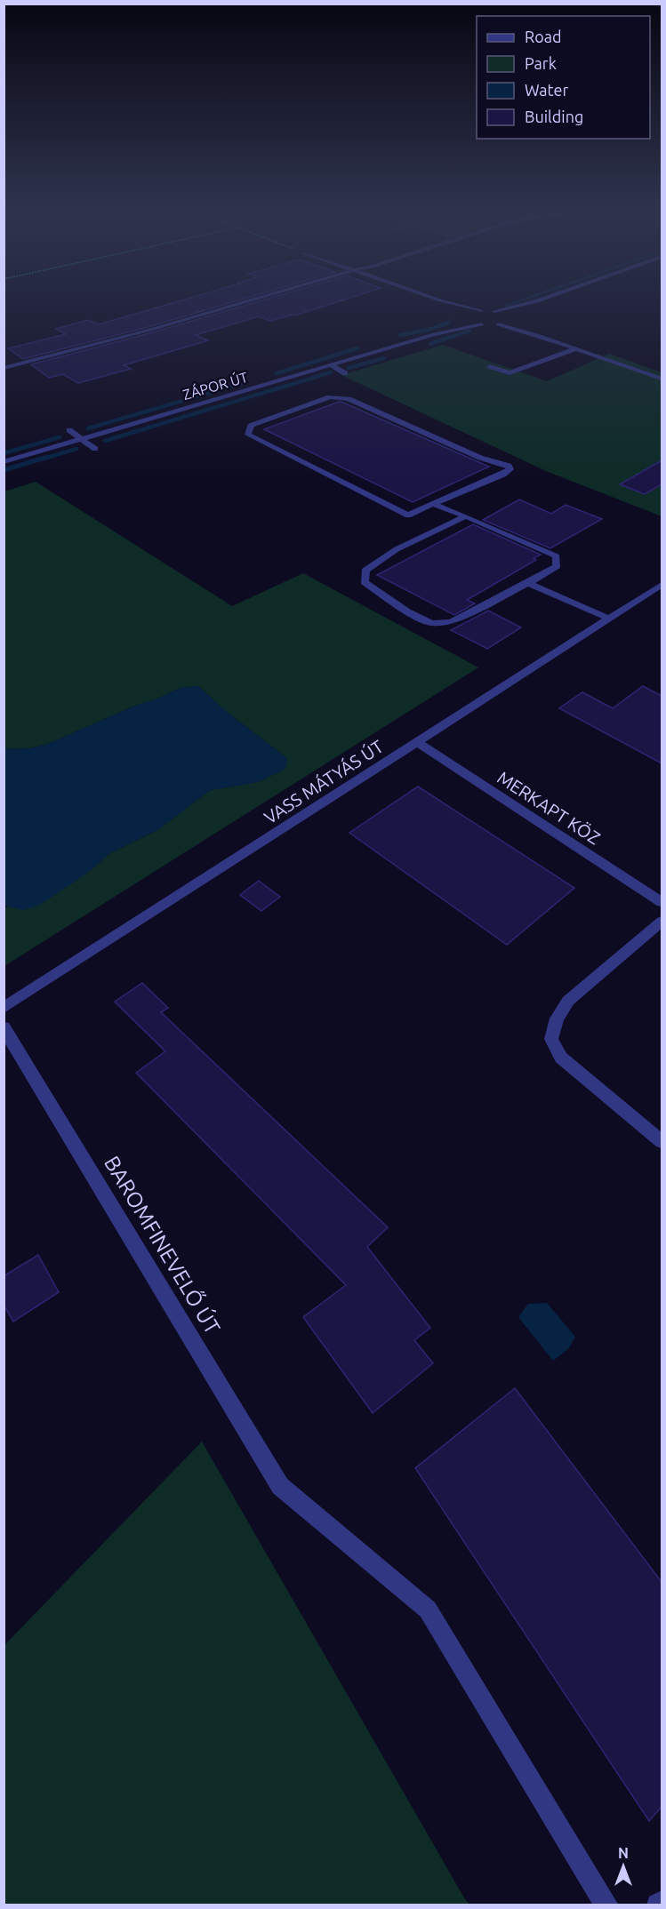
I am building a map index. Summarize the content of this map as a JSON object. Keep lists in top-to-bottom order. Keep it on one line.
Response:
{"streets":{"street":["ZÁPOR ÚT","VASS MÁTYÁS ÚT","MERKAPT KÖZ","BAROMFINEVELŐ ÚT"]},"crossings":[["VASS MÁTYÁS ÚT","MERKAPT KÖZ"]],"legend":["Road","Park","Water","Building"],"north":"top"}
